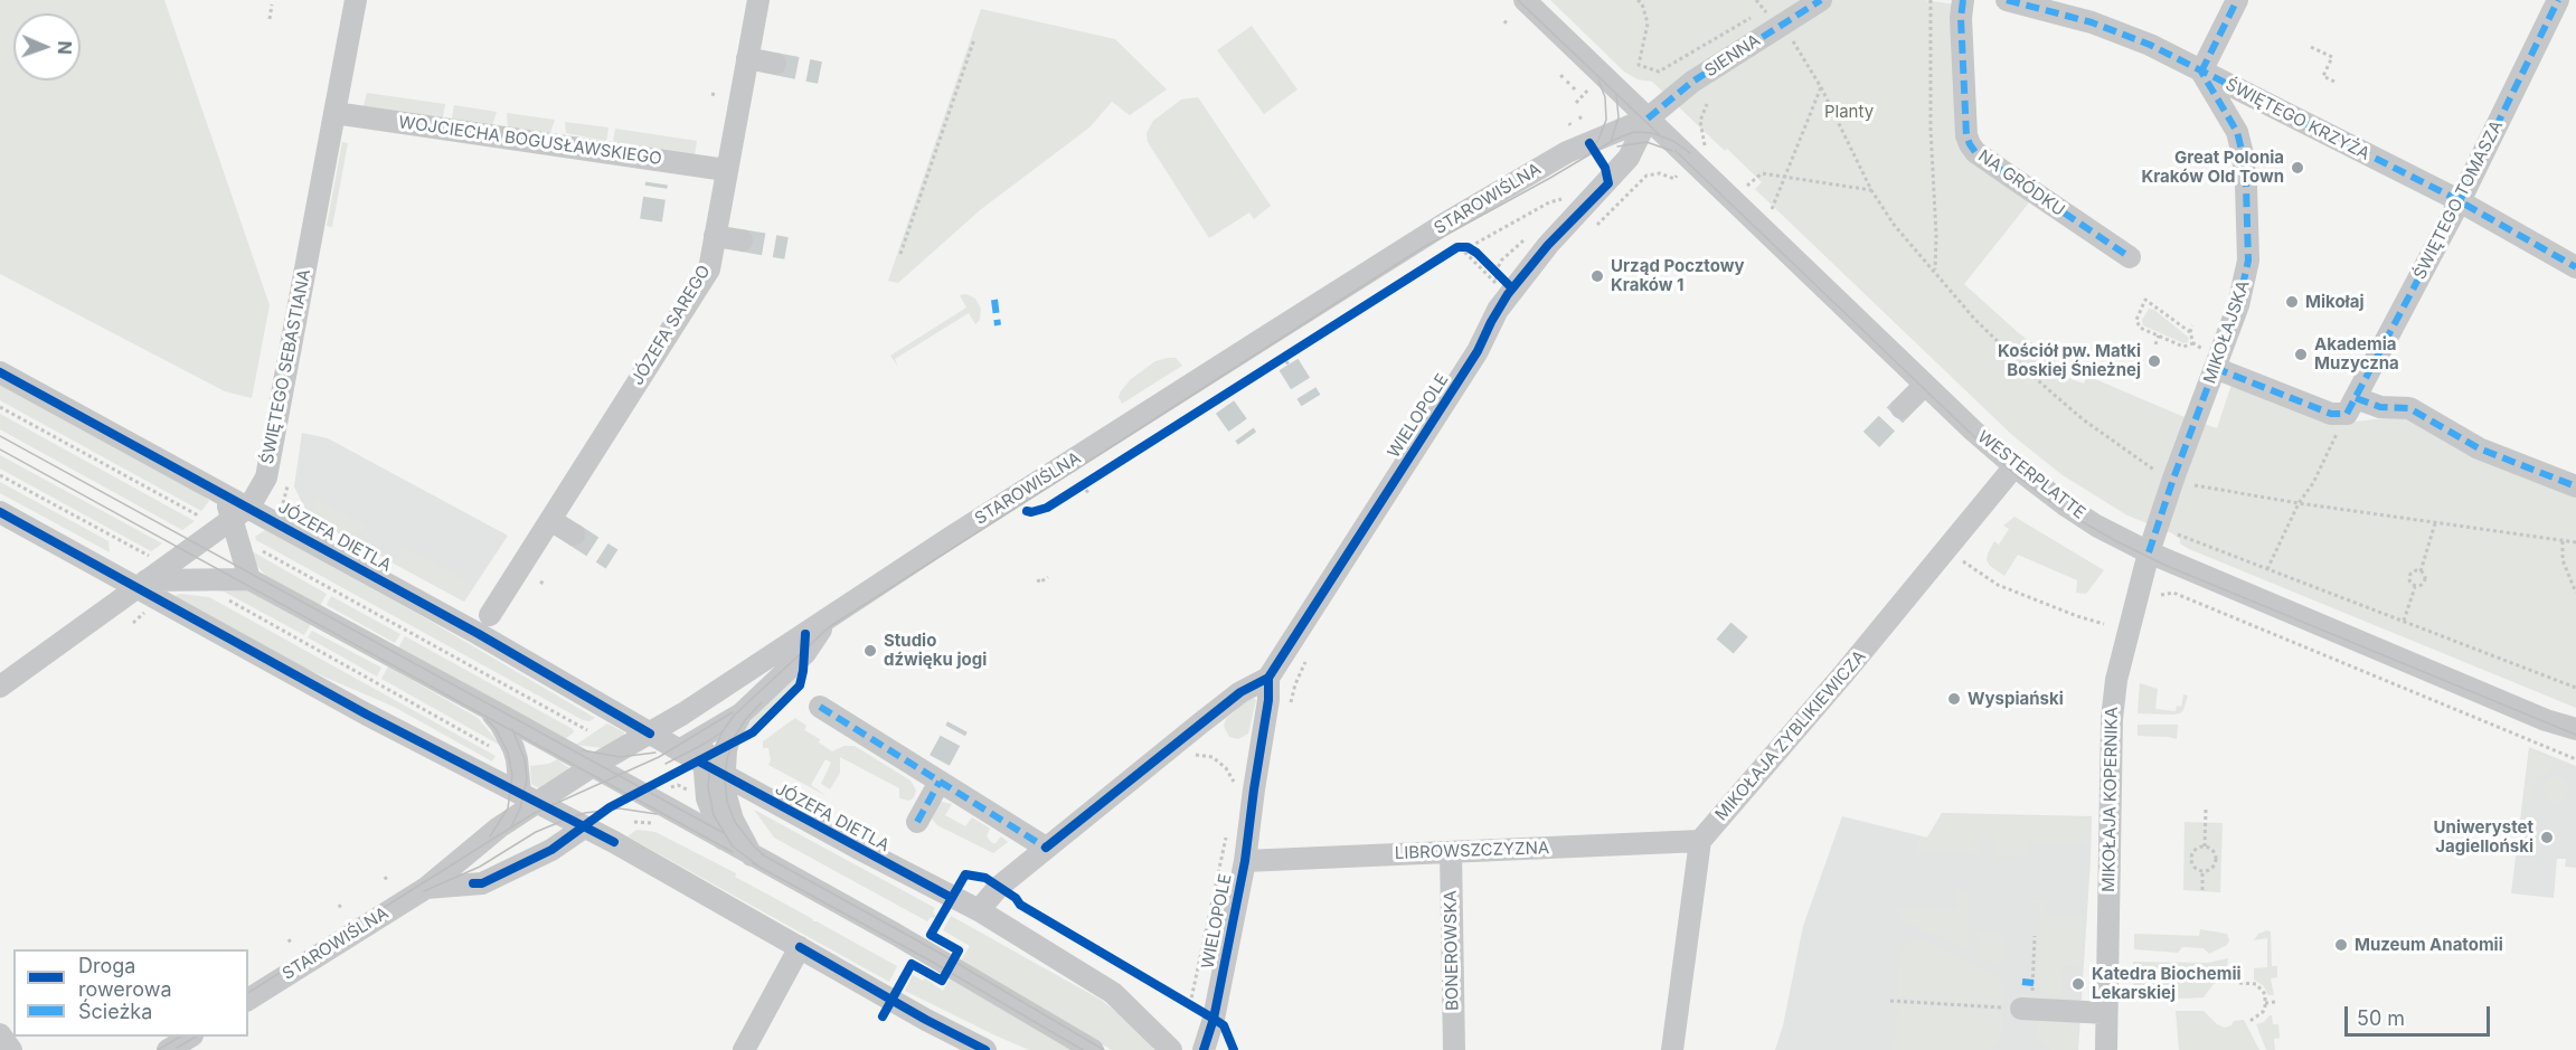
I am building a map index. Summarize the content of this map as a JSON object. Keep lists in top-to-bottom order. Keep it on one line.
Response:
{"streets":{"street":["SIENNA","ŚWIĘTEGO KRZYŻA","WOJCIECHA BOGUSŁAWSKIEGO","NA GRÓDKU","STAROWIŚLNA","ŚWIĘTEGO TOMASZA","JÓZEFA SAREGO","MIKOŁAJSKA","ŚWIĘTEGO SEBASTIANA","WIELOPOLE","WESTERPLATTE","JÓZEFA DIETLA","MIKOŁAJA ZYBLIKIEWICZA","MIKOŁAJA KOPERNIKA","LIBROWSZCZYZNA","BONEROWSKA"]},"crossings":[["SIENNA","STAROWIŚLNA"],["SIENNA","WIELOPOLE"],["SIENNA","WESTERPLATTE"],["ŚWIĘTEGO KRZYŻA","ŚWIĘTEGO TOMASZA"],["ŚWIĘTEGO KRZYŻA","MIKOŁAJSKA"],["WOJCIECHA BOGUSŁAWSKIEGO","JÓZEFA SAREGO"],["WOJCIECHA BOGUSŁAWSKIEGO","ŚWIĘTEGO SEBASTIANA"],["STAROWIŚLNA","WIELOPOLE"],["STAROWIŚLNA","WESTERPLATTE"],["STAROWIŚLNA","JÓZEFA DIETLA"],["MIKOŁAJSKA","WESTERPLATTE"],["MIKOŁAJSKA","MIKOŁAJA KOPERNIKA"],["ŚWIĘTEGO SEBASTIANA","JÓZEFA DIETLA"],["WIELOPOLE","WESTERPLATTE"],["WIELOPOLE","JÓZEFA DIETLA"],["WIELOPOLE","LIBROWSZCZYZNA"],["WESTERPLATTE","MIKOŁAJA ZYBLIKIEWICZA"],["WESTERPLATTE","MIKOŁAJA KOPERNIKA"],["MIKOŁAJA ZYBLIKIEWICZA","LIBROWSZCZYZNA"],["LIBROWSZCZYZNA","BONEROWSKA"]],"parks":["Planty"],"places":["Great Polonia Kraków Old Town","Urząd Pocztowy Kraków 1","Mikołaj","Akademia Muzyczna","Kościół pw. Matki Boskiej Śnieżnej","Studio dźwięku jogi","Wyspiański","Uniwerystet Jagielloński","Muzeum Anatomii","Katedra Biochemii Lekarskiej"],"legend":["Droga rowerowa","Ścieżka"],"scale_bar":"50 m","north":"right"}
